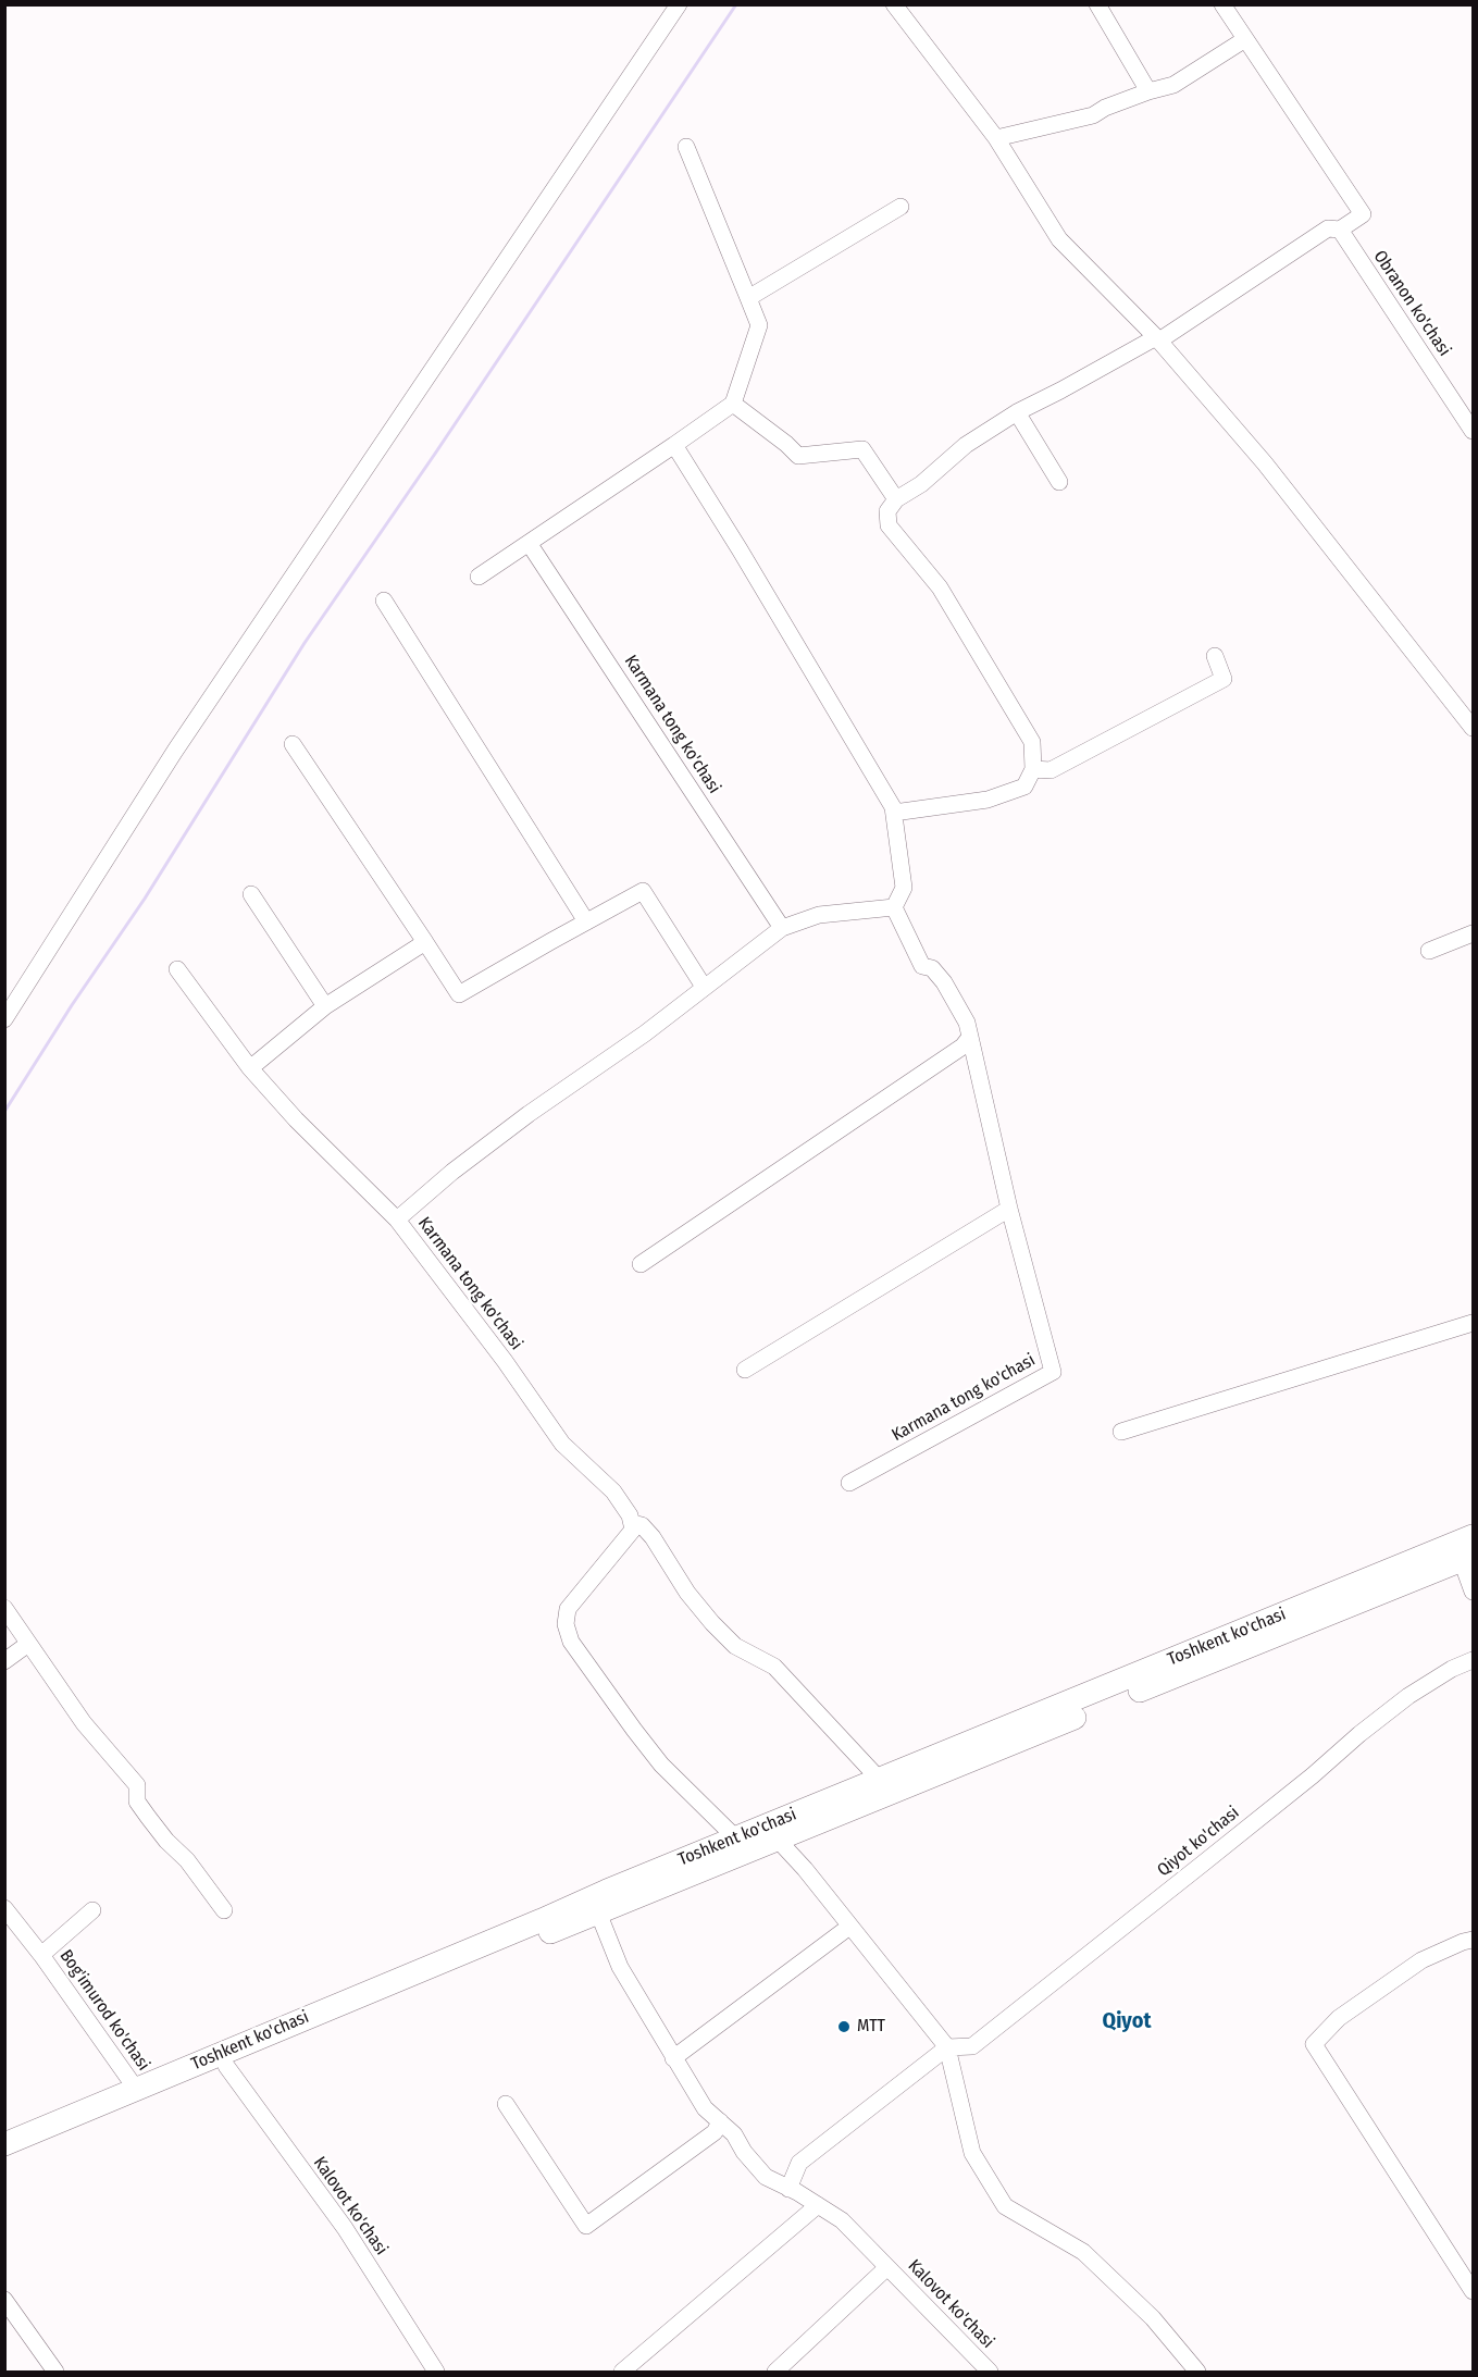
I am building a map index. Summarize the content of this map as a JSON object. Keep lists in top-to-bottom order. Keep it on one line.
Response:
{"streets":{"highway":["Toshkent ko'chasi"],"street":["Obranon ko'chasi","Karmana tong ko'chasi","Qiyot ko'chasi","Bog'imurod ko'chasi","Kalovot ko'chasi"]},"crossings":[["Karmana tong ko'chasi","Toshkent ko'chasi"],["Toshkent ko'chasi","Bog'imurod ko'chasi"],["Toshkent ko'chasi","Kalovot ko'chasi"]],"districts":["Qiyot"],"places":["MTT"]}
